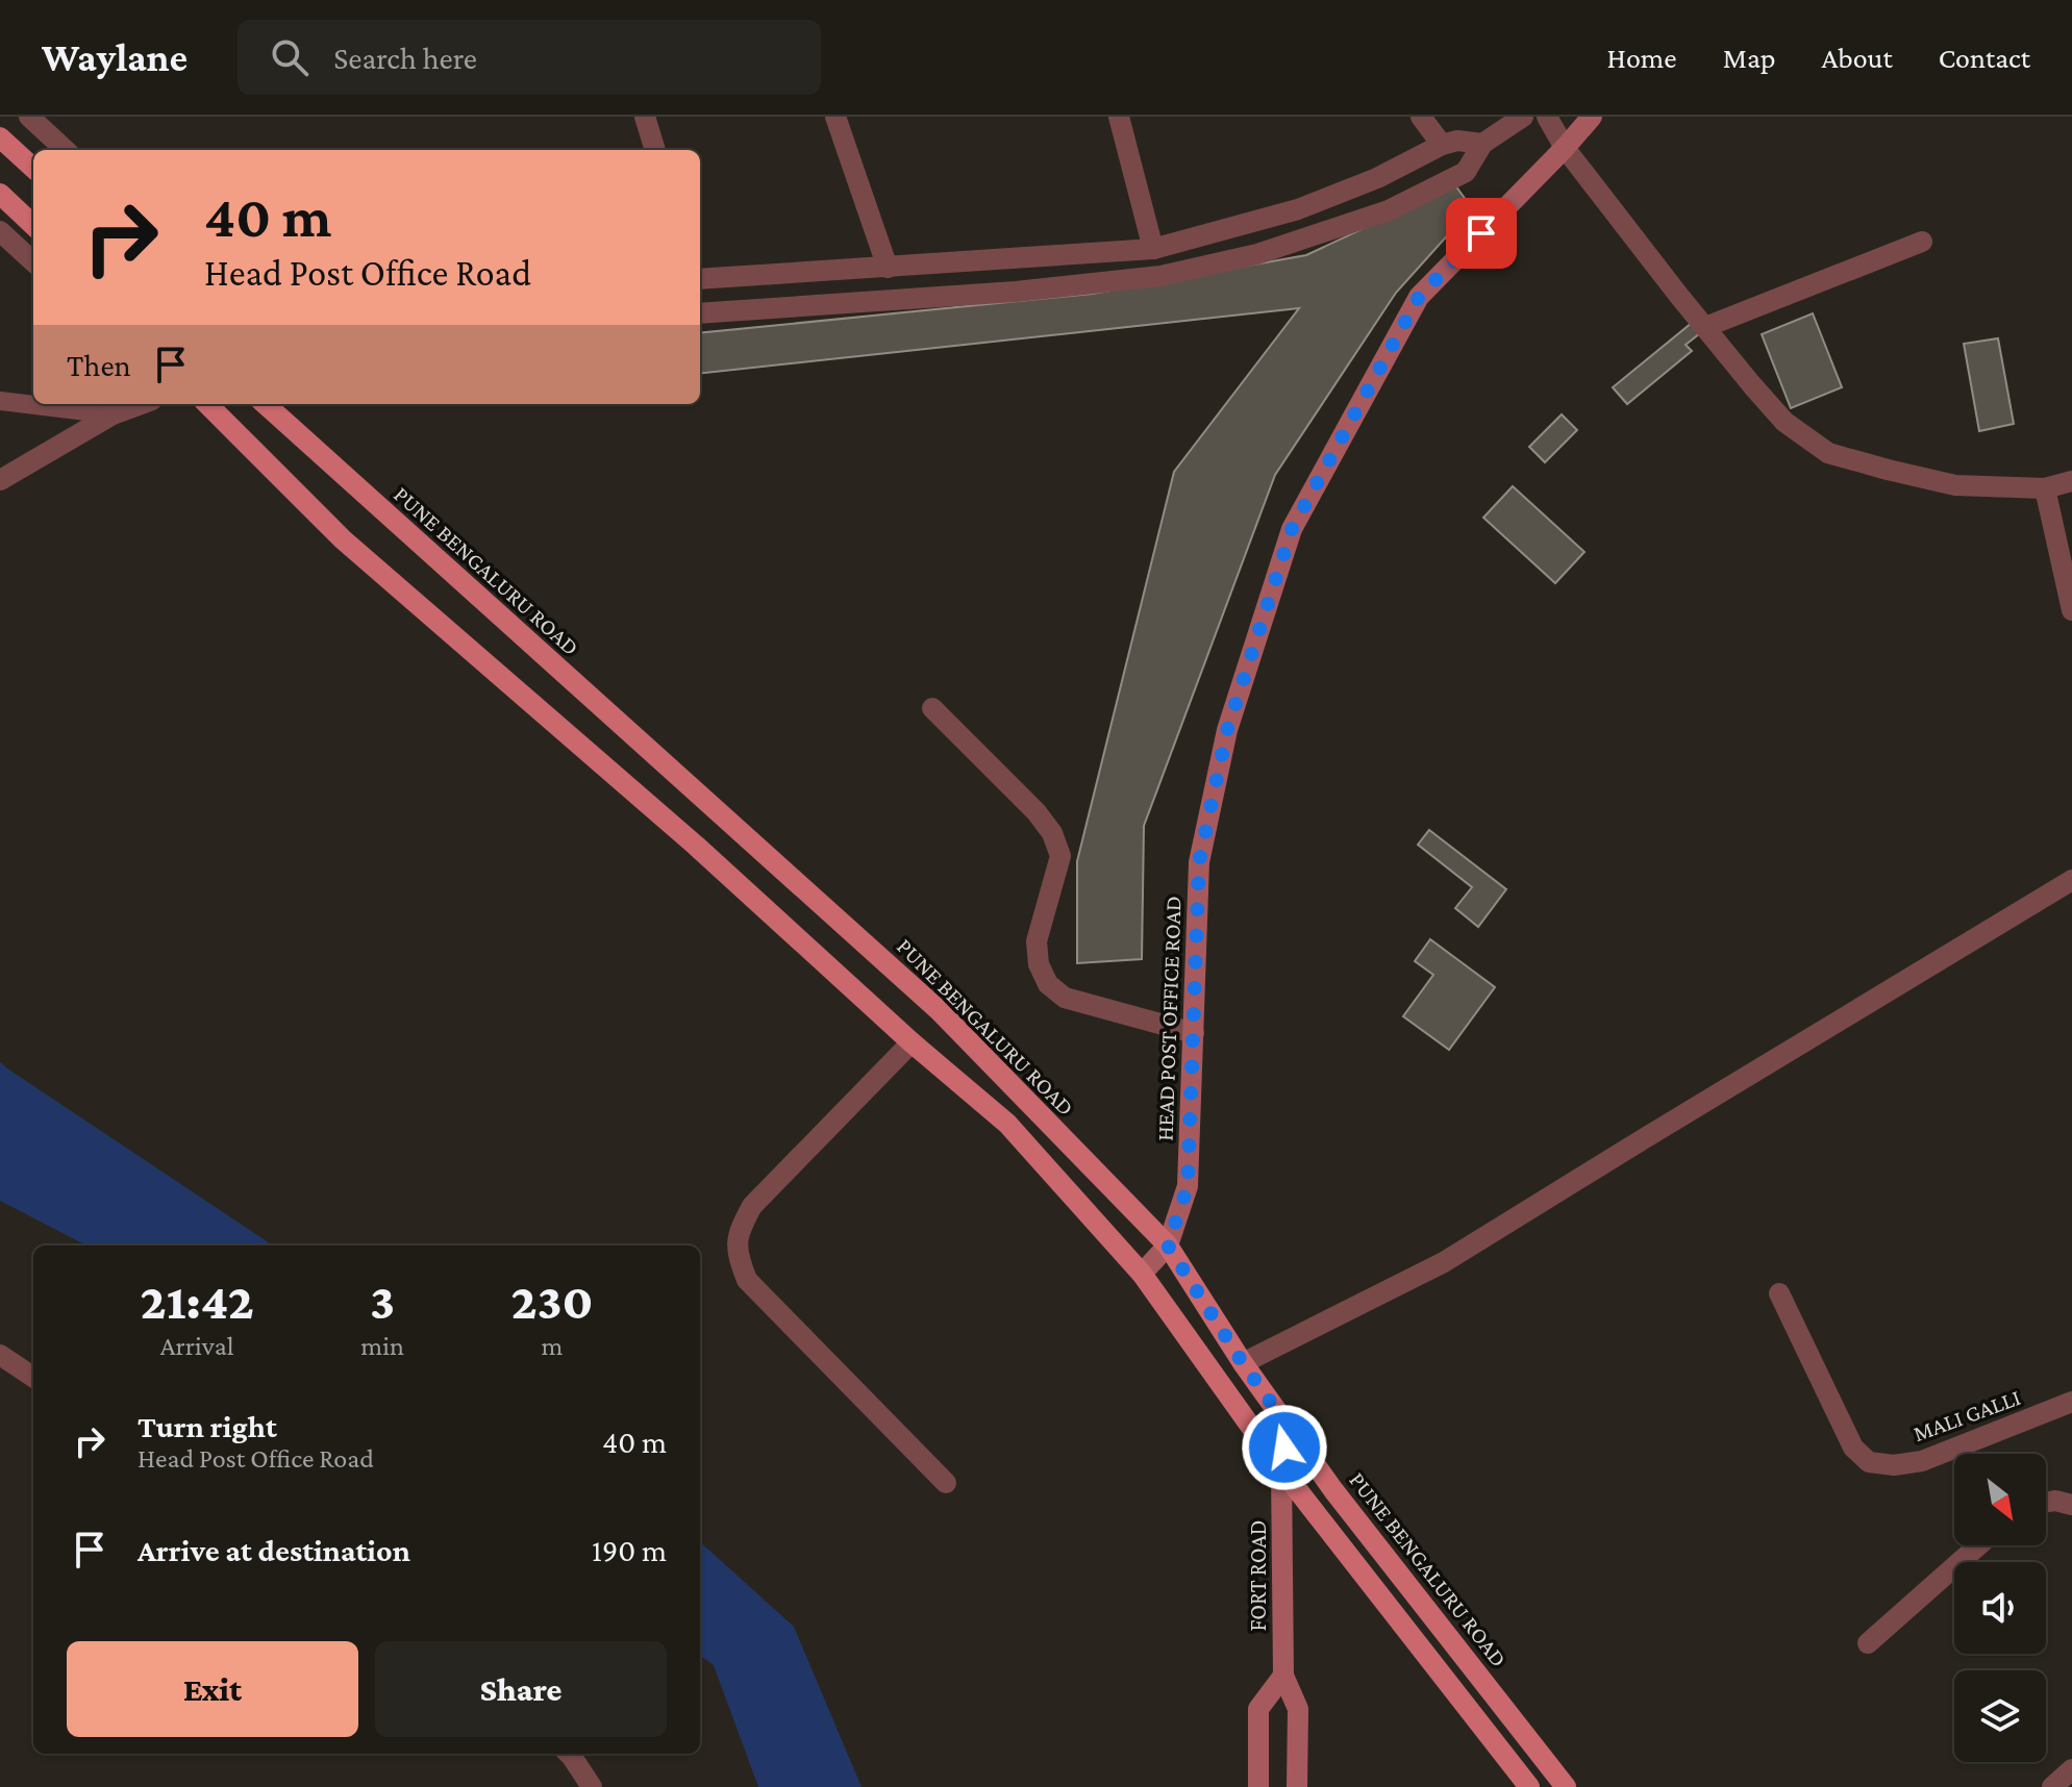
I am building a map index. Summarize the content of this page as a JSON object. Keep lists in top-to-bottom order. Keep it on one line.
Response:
{"streets":{"main road":["PUNE BENGALURU ROAD","HEAD POST OFFICE ROAD","FORT ROAD"],"street":["MALI GALLI"]},"crossings":[["PUNE BENGALURU ROAD","HEAD POST OFFICE ROAD"],["PUNE BENGALURU ROAD","FORT ROAD"]],"north":"bottom right","page":{"header":"Waylane","search":"Search here","nav":["Home","Map","About","Contact"],"turn":["40 m","Head Post Office Road"],"then":"Then","eta":["21:42","Arrival","3","min","230","m"],"list":[{"name":"Turn right","note":"Head Post Office Road","value":"40 m"},{"name":"Arrive at destination","value":"190 m"}],"buttons":["Exit","Share"]}}
